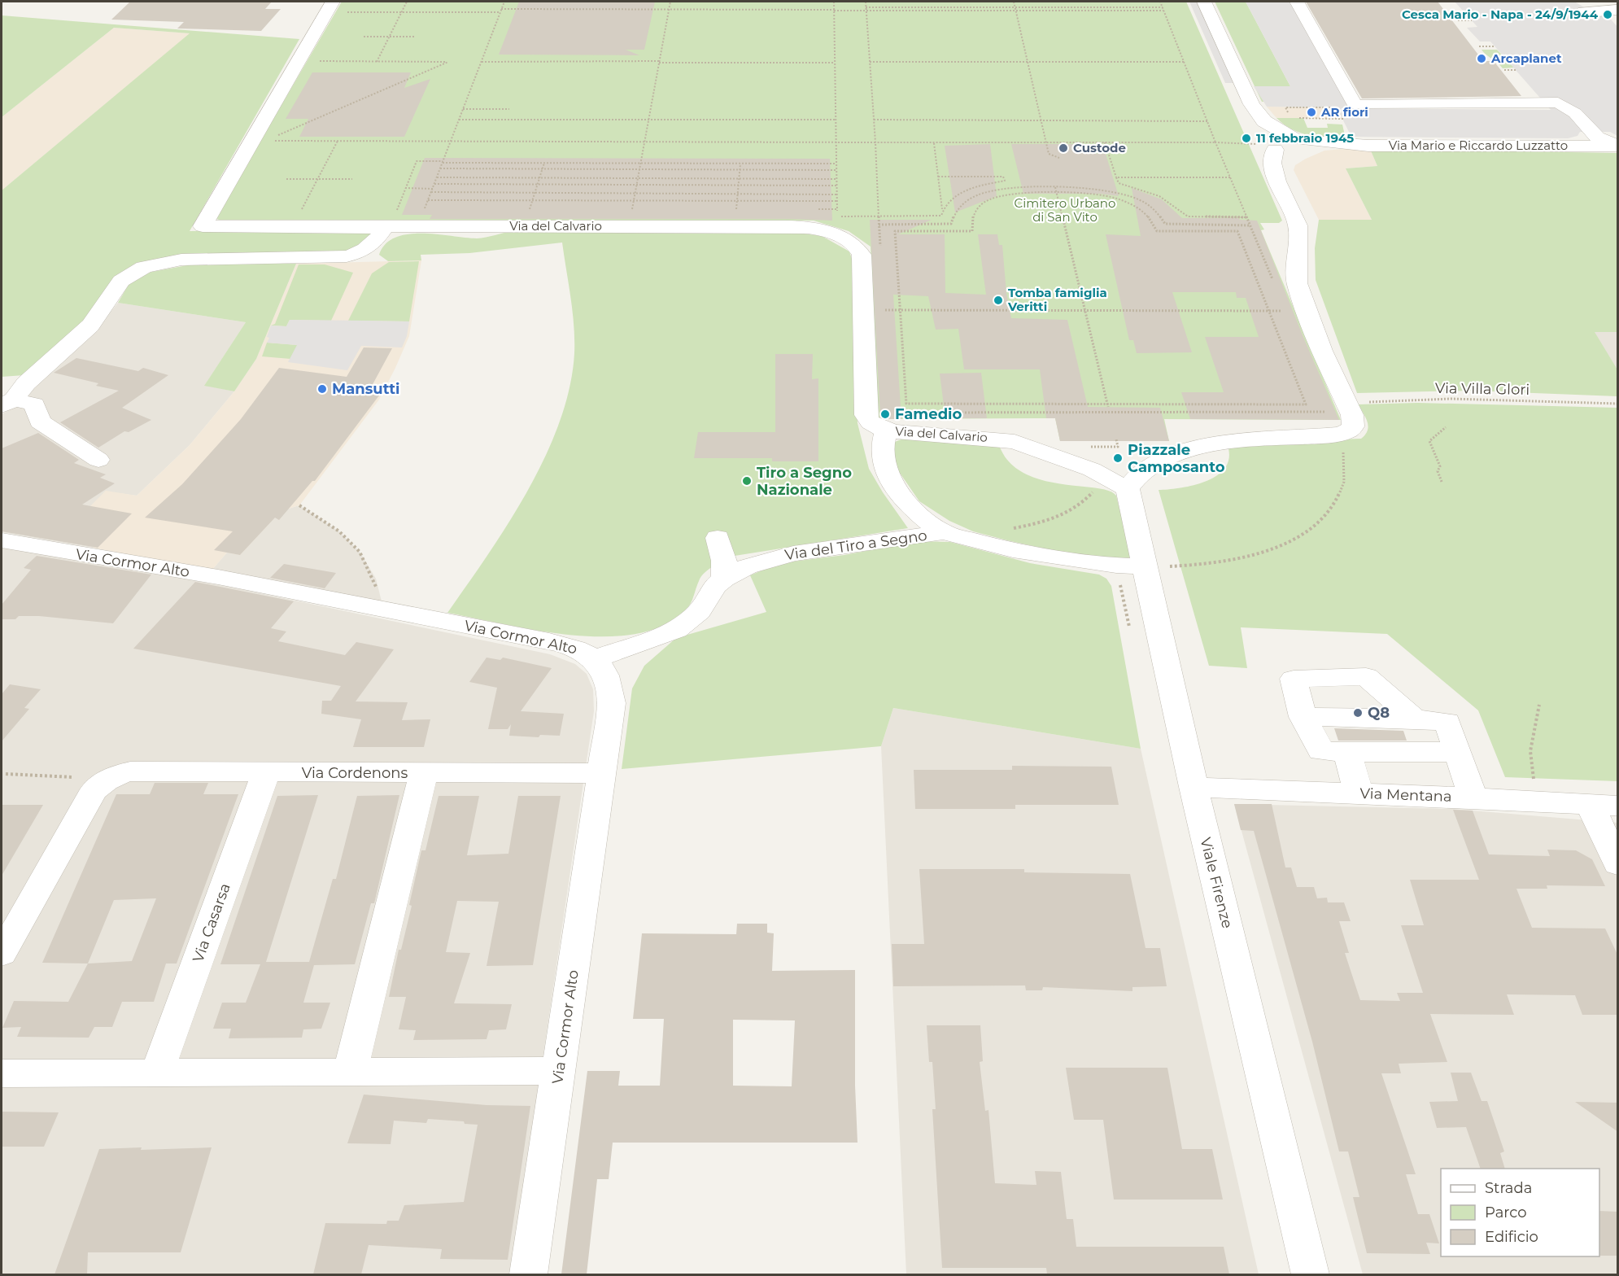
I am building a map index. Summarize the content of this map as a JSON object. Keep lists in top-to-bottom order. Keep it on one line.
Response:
{"streets":{"street":["Via Mario e Riccardo Luzzatto","Via del Calvario","Via del Tiro a Segno","Via Cormor Alto","Via Cordenons","Via Mentana","Viale Firenze","Via Casarsa"],"path":["Via Villa Glori"]},"crossings":[["Via del Calvario","Viale Firenze"],["Via del Tiro a Segno","Via Cormor Alto"],["Via del Tiro a Segno","Viale Firenze"],["Via Cormor Alto","Via Cordenons"],["Via Cordenons","Via Casarsa"],["Via Mentana","Viale Firenze"]],"parks":["Cimitero Urbano di San Vito"],"places":["Cesca Mario - Napa - 24/9/1944","Arcaplanet","AR fiori","11 febbraio 1945","Custode","Tomba famiglia Veritti","Mansutti","Famedio","Piazzale Camposanto","Tiro a Segno Nazionale","Q8"],"legend":["Strada","Parco","Edificio"]}
